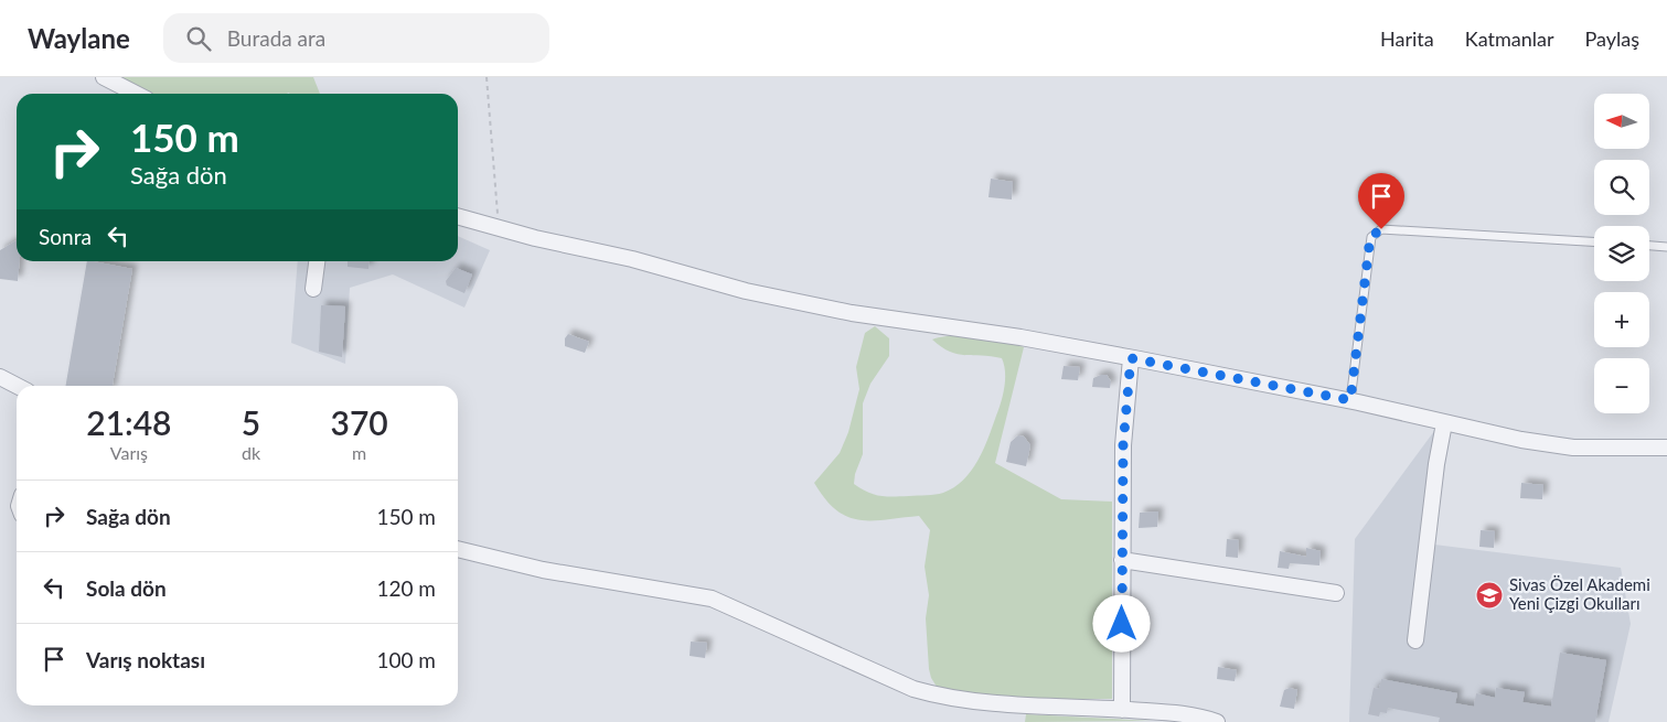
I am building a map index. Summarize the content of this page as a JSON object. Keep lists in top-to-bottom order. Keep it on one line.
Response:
{"places":{"school or university":["Sivas Özel Akademi Yeni Çizgi Okulları"]},"north":"left","page":{"header":"Waylane","search":"Burada ara","nav":["Harita","Katmanlar","Paylaş"],"map_buttons":["+","−"],"turn":["150 m","Sağa dön"],"then":"Sonra","eta":["21:48","Varış","5","dk","370","m"],"list":[{"name":"Sağa dön","value":"150 m"},{"name":"Sola dön","value":"120 m"},{"name":"Varış noktası","value":"100 m"}]}}
